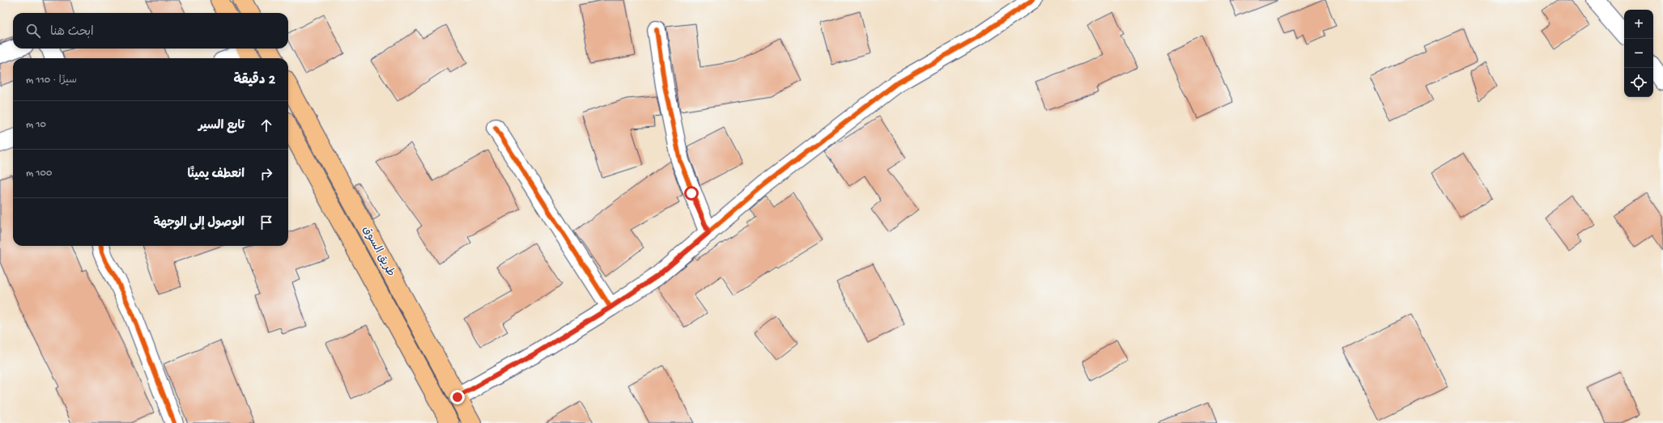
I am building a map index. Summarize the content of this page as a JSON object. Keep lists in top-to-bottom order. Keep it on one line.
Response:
{"streets":{"main road":["طريق السوق"]},"page":{"map_buttons":["+","−"],"search":"ابحث هنا","heading":["2 دقيقة","سيرًا · 110 m"],"list":[["تابع السير","10 m"],["انعطف يمينًا","100 m"],"الوصول إلى الوجهة"]}}
